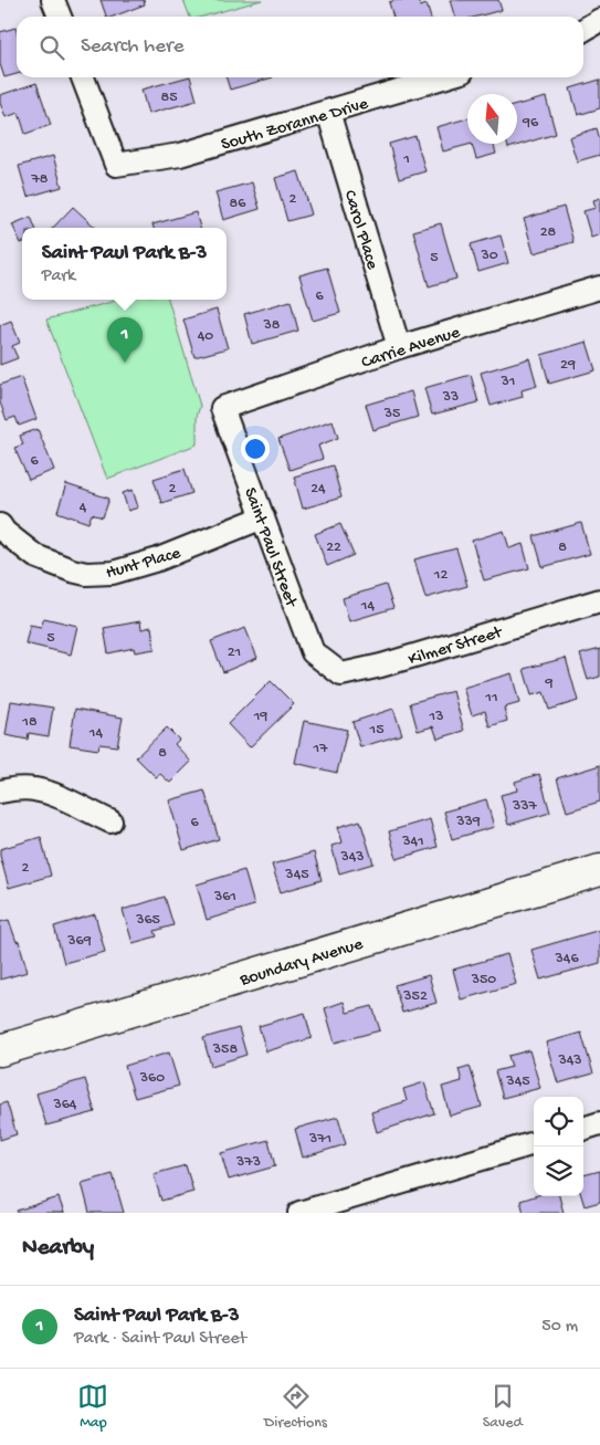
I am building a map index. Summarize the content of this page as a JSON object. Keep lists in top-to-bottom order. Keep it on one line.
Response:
{"streets":{"main road":["Boundary Avenue"],"street":["South Zoranne Drive","Carol Place","Carrie Avenue","Saint Paul Street","Hunt Place","Kilmer Street"]},"crossings":[["South Zoranne Drive","Carol Place"],["Carol Place","Carrie Avenue"],["Carrie Avenue","Saint Paul Street"],["Saint Paul Street","Hunt Place"],["Saint Paul Street","Kilmer Street"]],"house_numbers":["85","96","1","78","2","86","28","30","5","6","38","40","29","31","33","35","6","2","24","4","22","8","12","14","5","21","9","11","19","13","18","15","14","17","8","337","339","6","341","343","2","345","361","365","369","346","350","352","358","343","360","345","364","371","373"],"north":"top","page":{"search":"Search here","popup":["Saint Paul Park B-3","Park"],"pins":"1","heading":"Nearby","list":[{"mark":"1","name":"Saint Paul Park B-3","note":"Park · Saint Paul Street","value":"50 m"}],"nav":["Map","Directions","Saved"]}}
